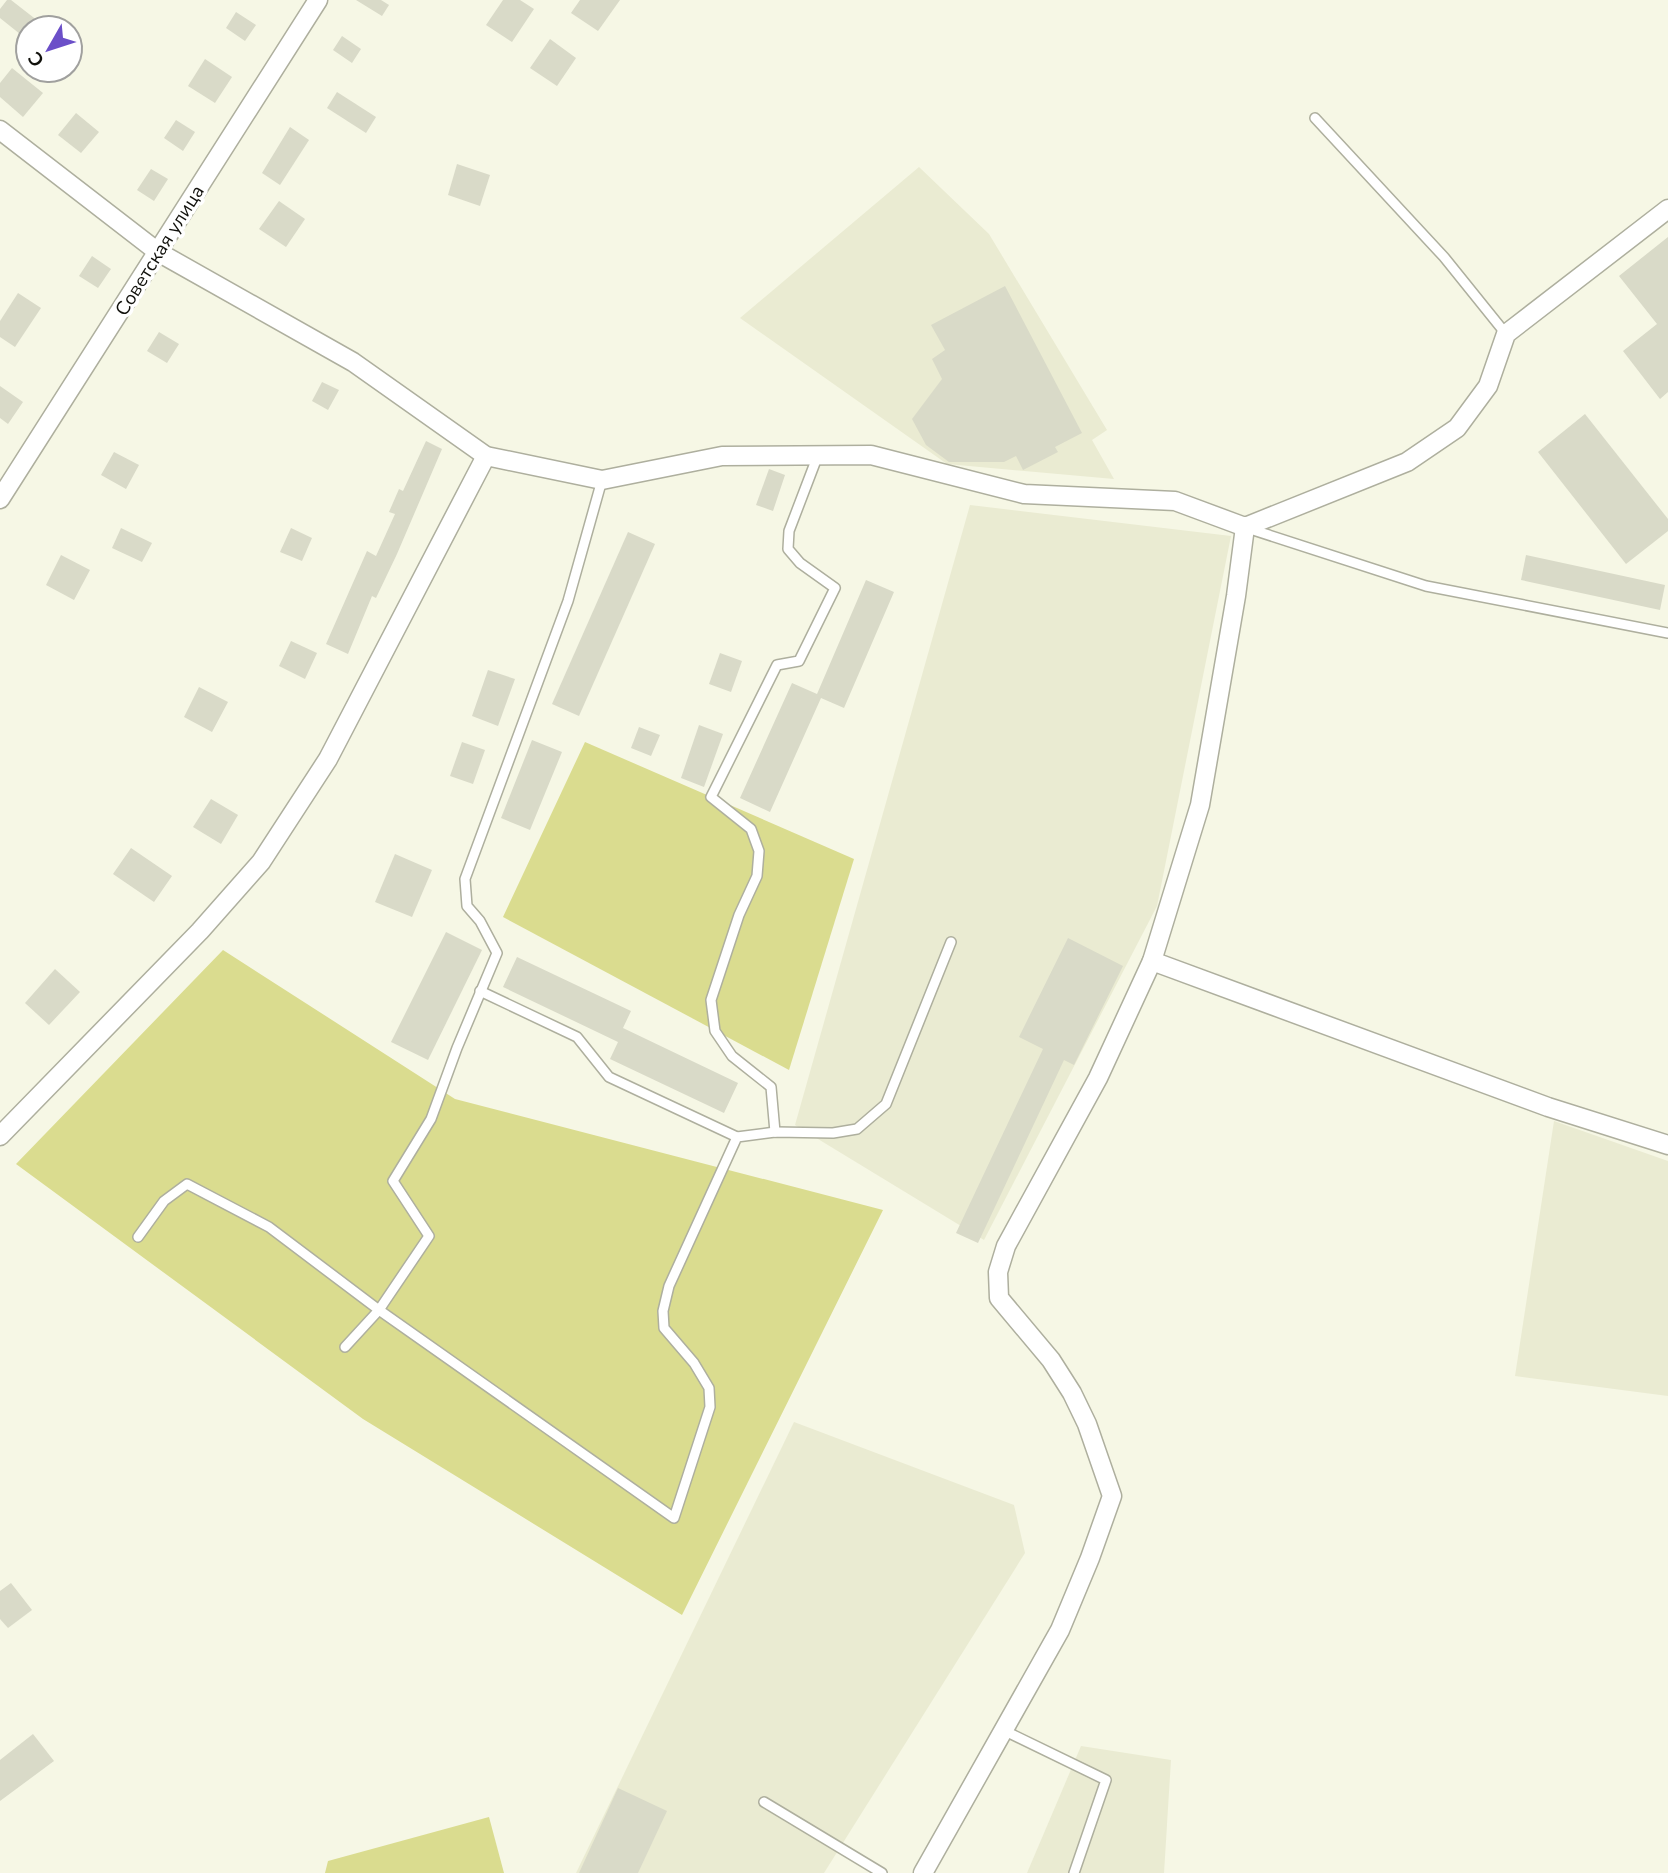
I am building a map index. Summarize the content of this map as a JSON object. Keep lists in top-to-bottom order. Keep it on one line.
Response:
{"streets":{"street":["Советская улица"]},"north":"bottom left"}
